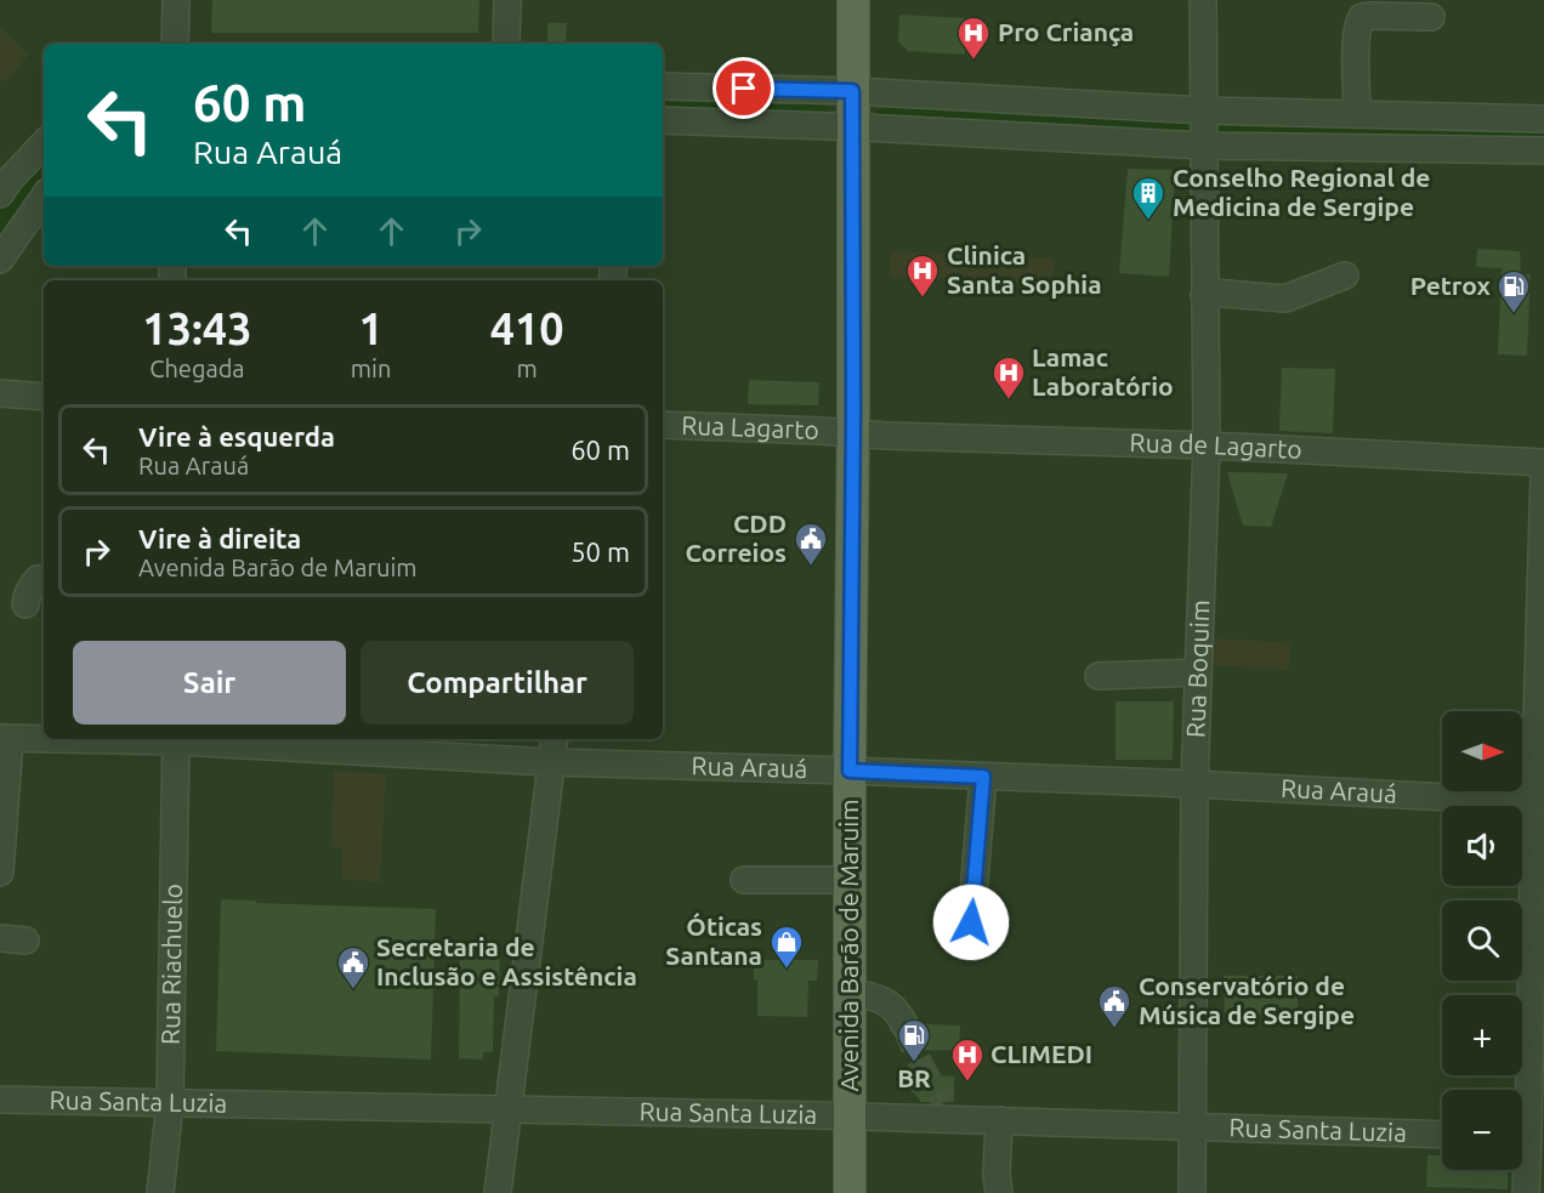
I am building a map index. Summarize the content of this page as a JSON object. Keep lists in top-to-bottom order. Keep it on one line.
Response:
{"streets":{"main road":["Avenida Barão de Maruim"],"street":["Rua Lagarto","Rua de Lagarto","Rua Boquim","Rua Arauá","Rua Riachuelo","Rua Santa Luzia"]},"crossings":[["Rua Lagarto","Rua de Lagarto"],["Rua Lagarto","Avenida Barão de Maruim"],["Rua de Lagarto","Rua Boquim"],["Rua Boquim","Rua Arauá"],["Rua Boquim","Rua Santa Luzia"],["Rua Arauá","Avenida Barão de Maruim"],["Rua Arauá","Rua Riachuelo"],["Avenida Barão de Maruim","Rua Santa Luzia"],["Rua Riachuelo","Rua Santa Luzia"]],"places":{"hospital":["Pro Criança","Clinica Santa Sophia","Lamac Laboratório","CLIMEDI"],"building":["Conselho Regional de Medicina de Sergipe"],"fuel station":["Petrox","BR"],"public building":["CDD Correios","Secretaria de Inclusão e Assistência","Conservatório de Música de Sergipe"],"shop":["Óticas Santana"]},"north":"right","page":{"turn":["60 m","Rua Arauá"],"eta":["13:43","Chegada","1","min","410","m"],"list":[{"name":"Vire à esquerda","note":"Rua Arauá","value":"60 m"},{"name":"Vire à direita","note":"Avenida Barão de Maruim","value":"50 m"}],"buttons":["Sair","Compartilhar"],"map_buttons":["+","−"]}}
